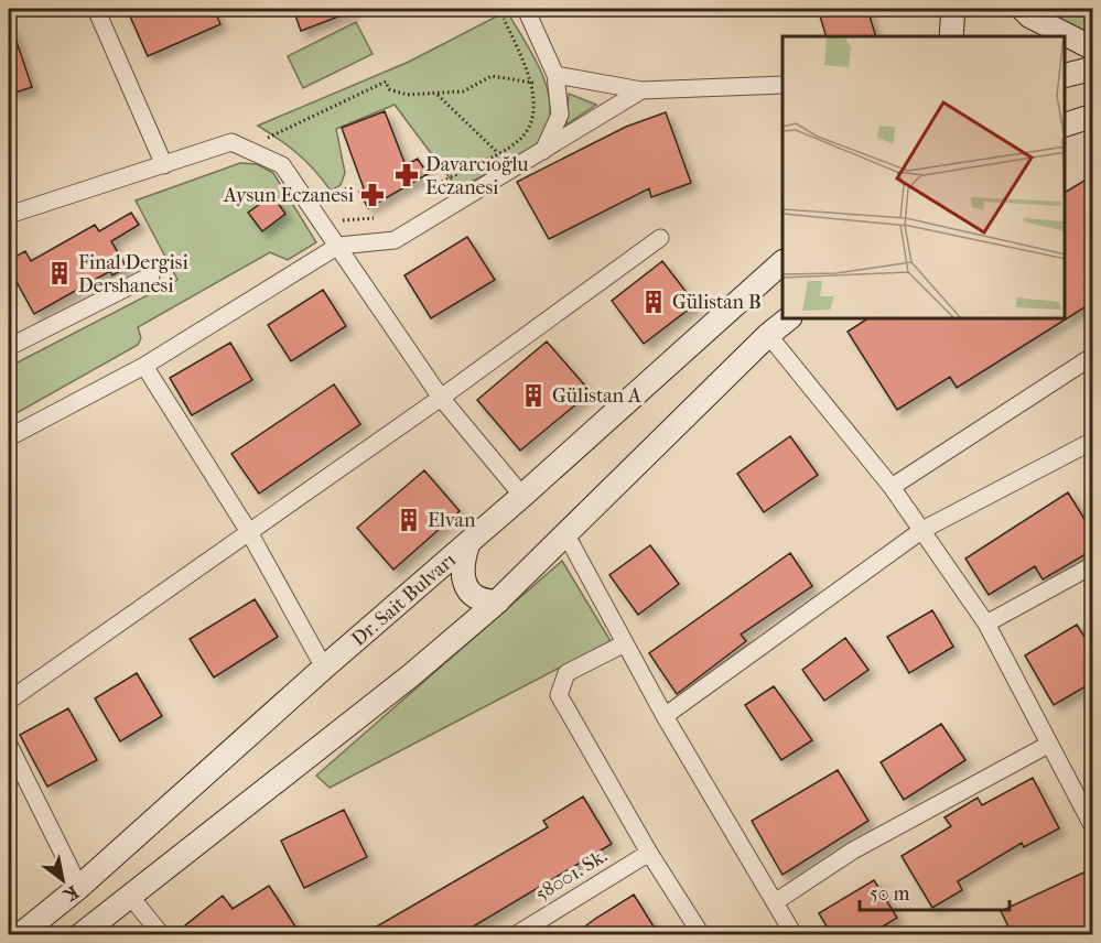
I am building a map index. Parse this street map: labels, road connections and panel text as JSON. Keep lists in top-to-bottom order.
{
  "streets": {
    "main road": ["Dr. Sait Bulvarı"],
    "street": ["58001. Sk."]
  },
  "places": {
    "pharmacy": ["Davarcıoğlu Eczanesi", "Aysun Eczanesi"],
    "building": [
      "Final Dergisi Dershanesi",
      "Gülistan B",
      "Gülistan A",
      "Elvan"
    ]
  },
  "scale_bar": "50 m",
  "north": "bottom right"
}
